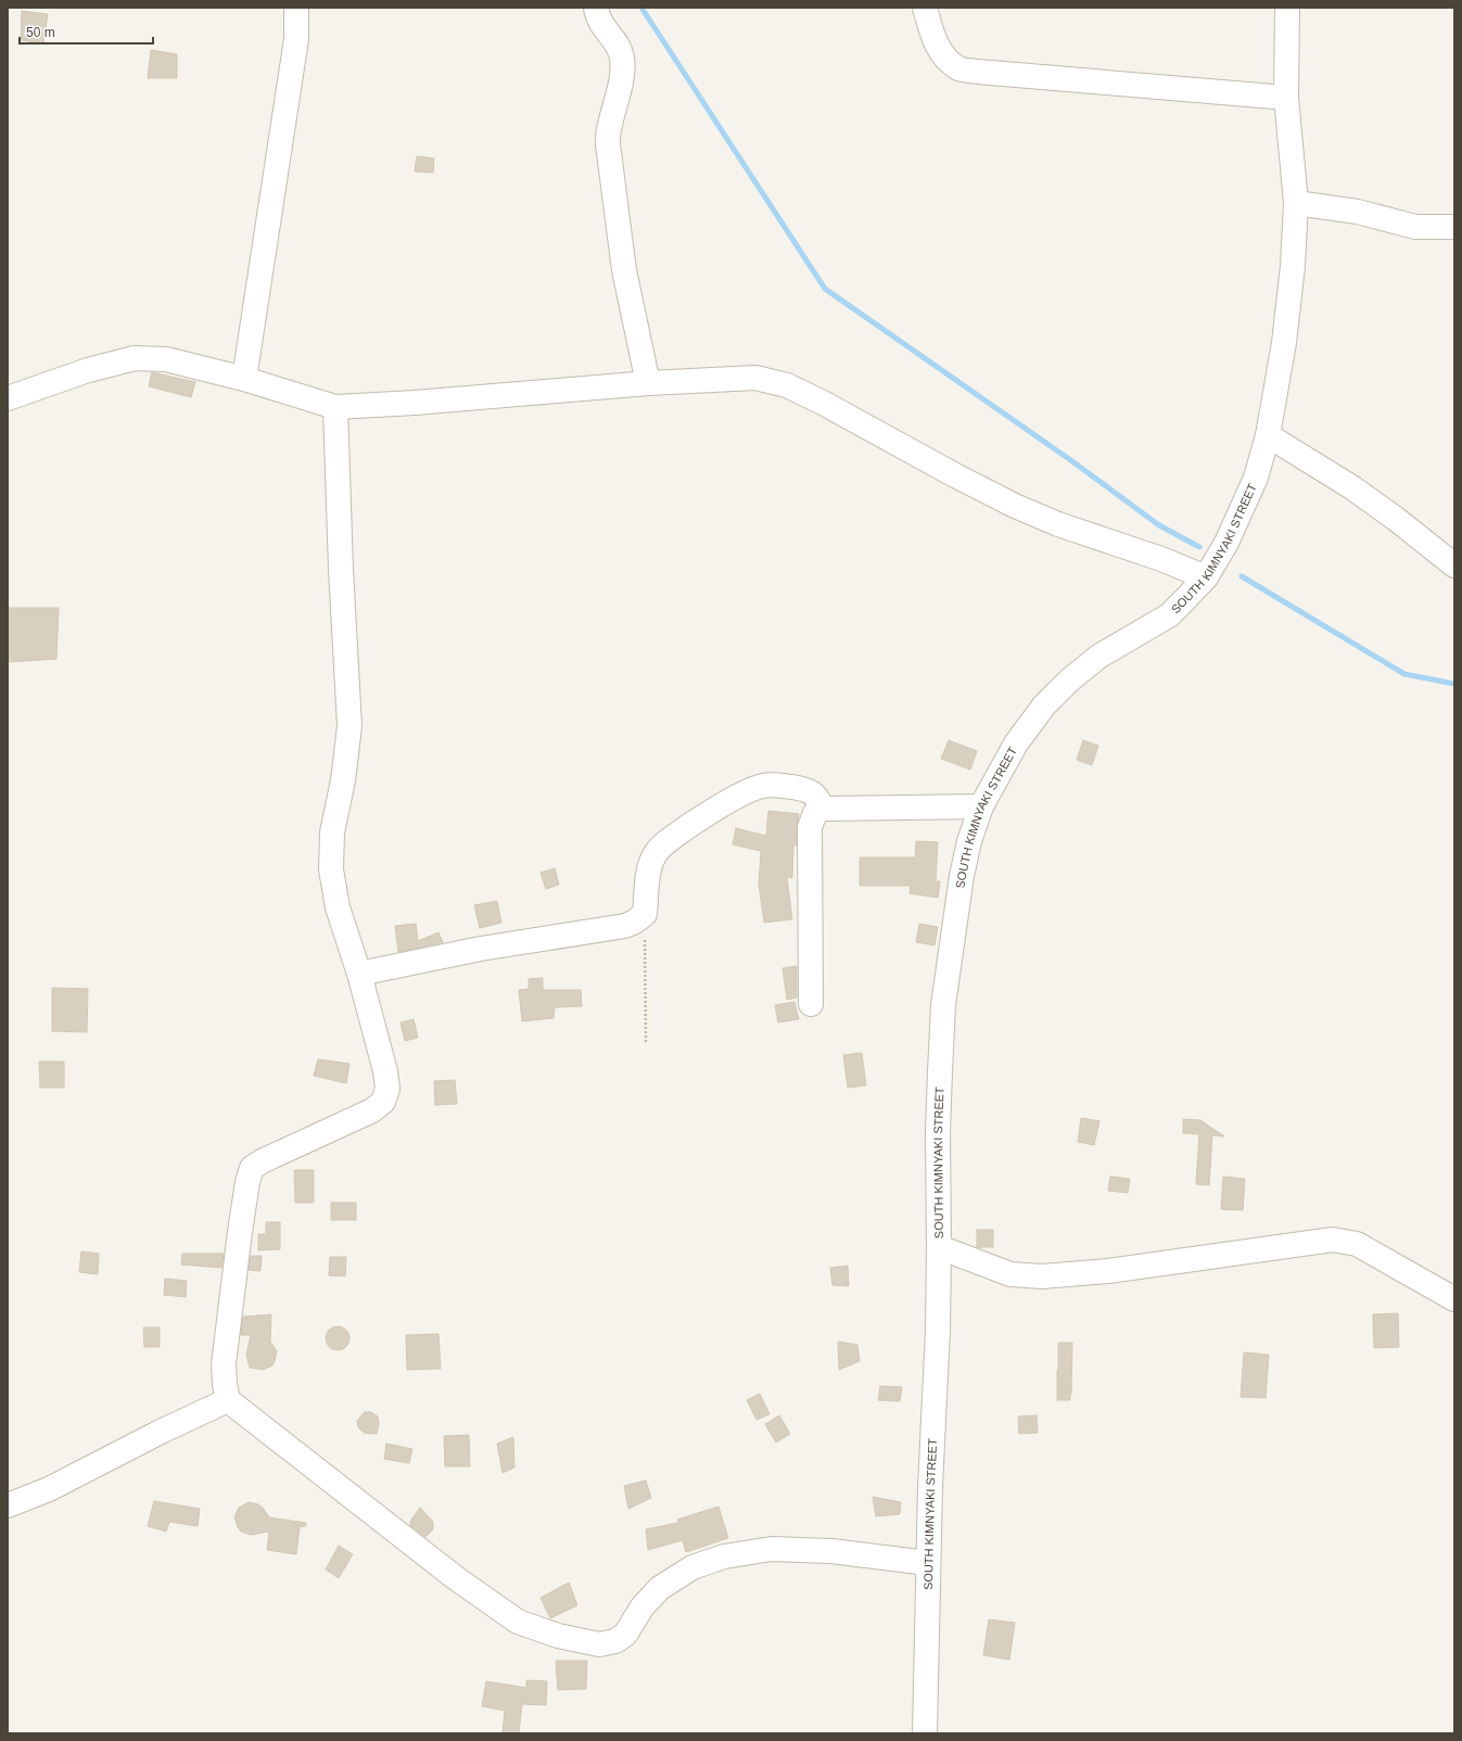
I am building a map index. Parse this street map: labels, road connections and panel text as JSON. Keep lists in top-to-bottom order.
{
  "streets": {
    "street": ["SOUTH KIMNYAKI STREET"]
  },
  "scale_bar": "50 m"
}
